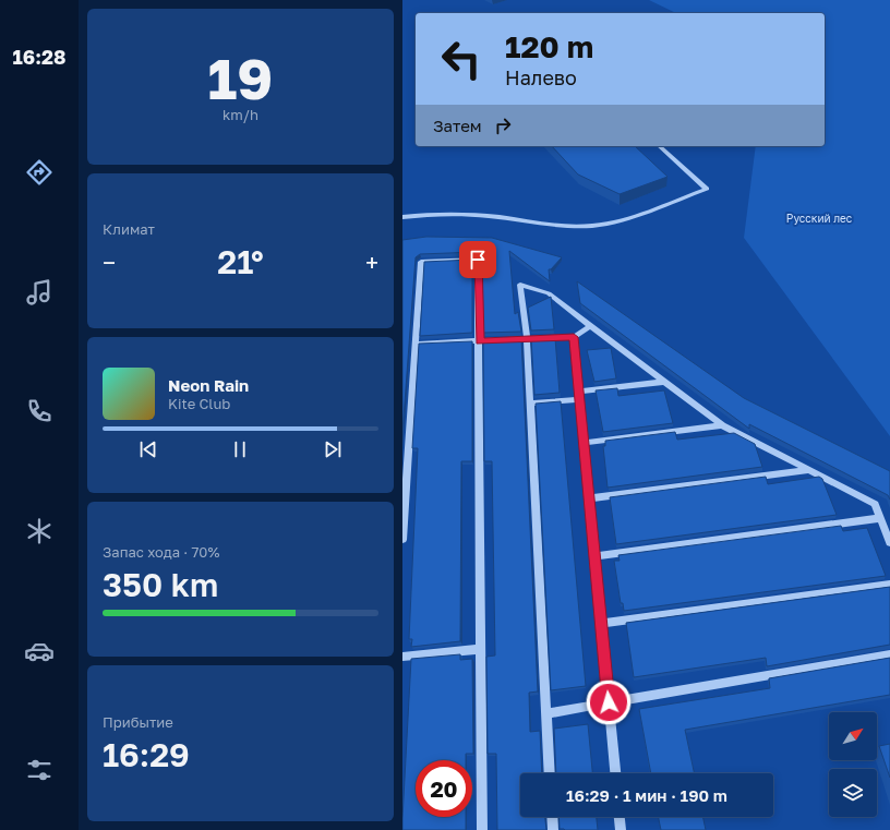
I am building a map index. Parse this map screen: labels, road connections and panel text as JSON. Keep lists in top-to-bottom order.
{
  "parks": ["Русский лес"],
  "north": "top right",
  "page": {
    "tabs": "16:28",
    "tile": [
      ["19", "km/h"],
      "Климат",
      ["Запас хода · 70%", "350 km"],
      ["Прибытие", "16:29"]
    ],
    "turn": ["120 m", "Налево"],
    "then": "Затем",
    "heat": ["−", "21°", "+"],
    "song": ["Neon Rain", "Kite Club"],
    "limit": "20",
    "trip": "16:29 · 1 мин · 190 m"
  }
}
